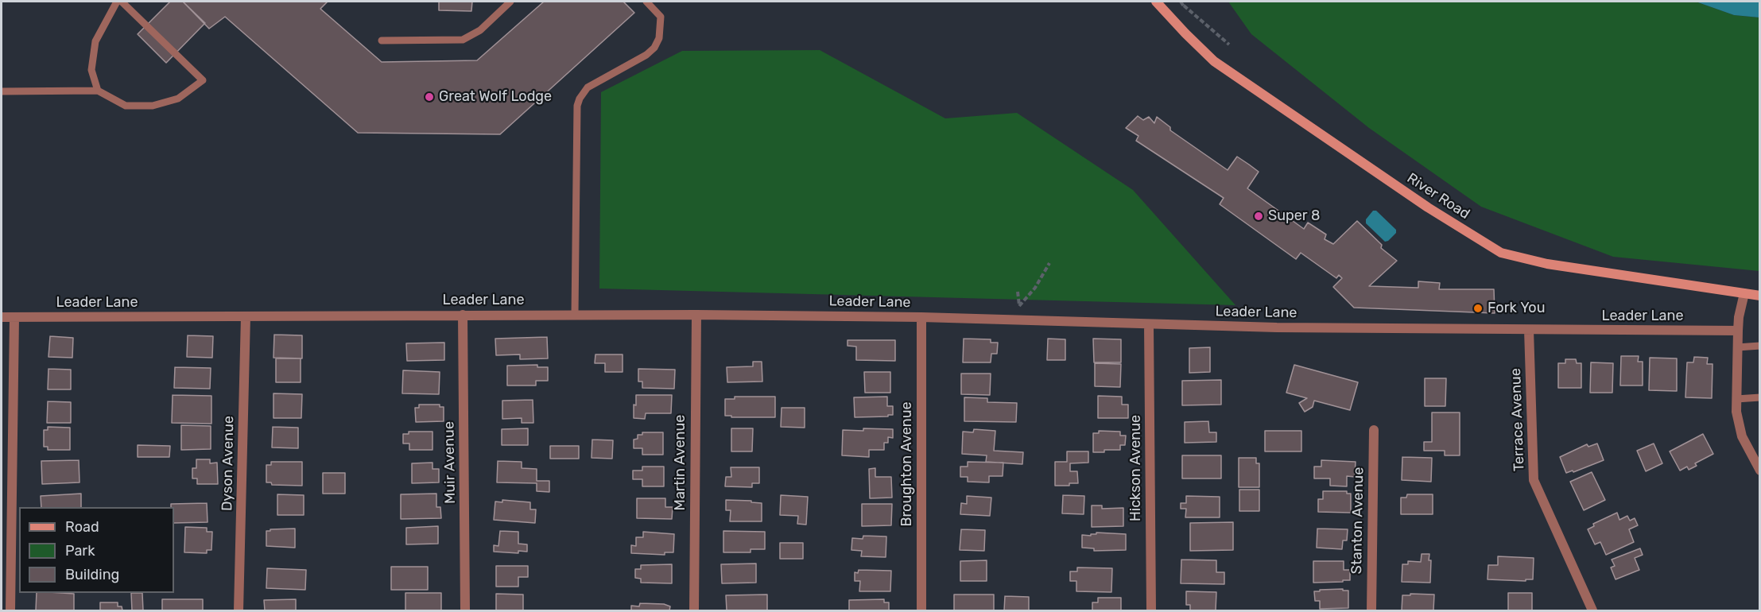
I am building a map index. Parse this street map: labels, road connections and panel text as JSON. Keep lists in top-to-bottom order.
{
  "streets": {
    "main road": ["River Road"],
    "street": [
      "Leader Lane",
      "Terrace Avenue",
      "Muir Avenue",
      "Martin Avenue",
      "Dyson Avenue",
      "Broughton Avenue",
      "Hickson Avenue",
      "Stanton Avenue"
    ]
  },
  "crossings": [
    ["Leader Lane", "Terrace Avenue"],
    ["Leader Lane", "Muir Avenue"],
    ["Leader Lane", "Martin Avenue"],
    ["Leader Lane", "Dyson Avenue"],
    ["Leader Lane", "Broughton Avenue"],
    ["Leader Lane", "Hickson Avenue"]
  ],
  "places": ["Great Wolf Lodge", "Super 8", "Fork You"],
  "legend": ["Road", "Park", "Building"]
}
